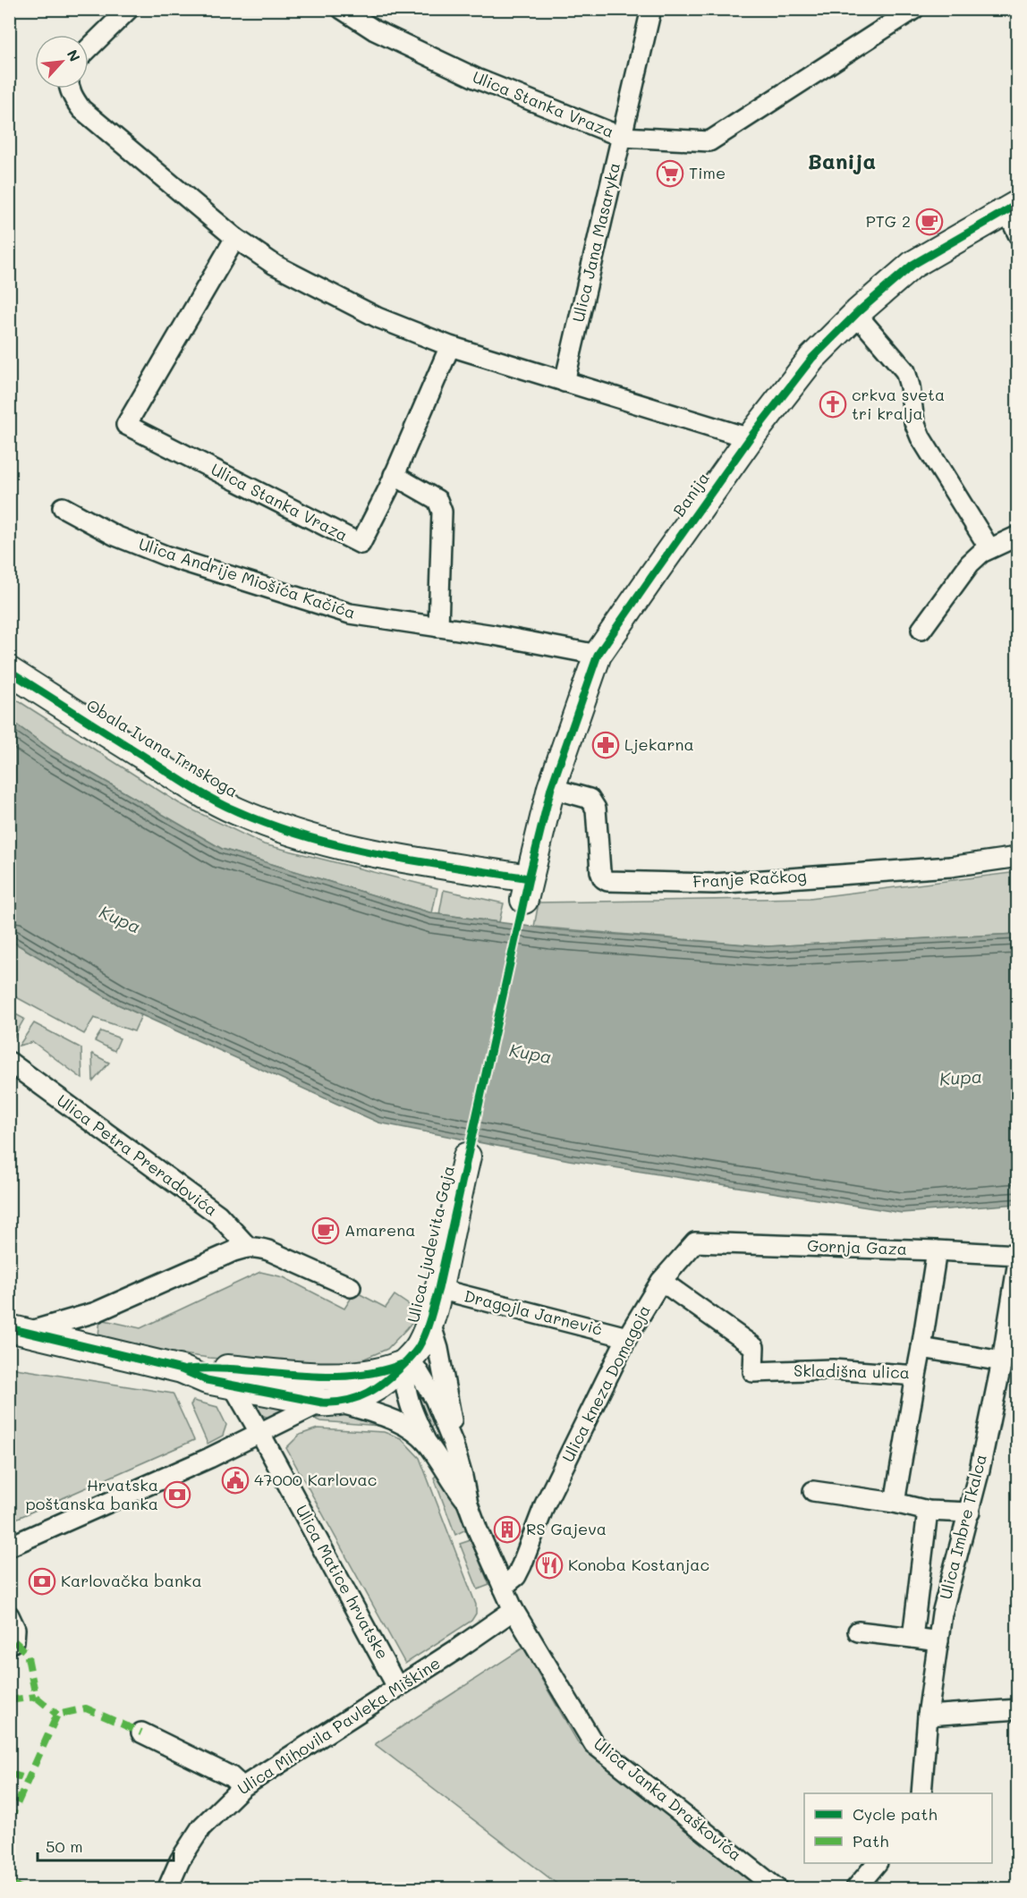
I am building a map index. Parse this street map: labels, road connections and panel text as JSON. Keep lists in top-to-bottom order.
{
  "streets": {
    "main road": ["Banija", "Obala Ivana Trnskoga", "Ulica Ljudevita Gaja"],
    "street": [
      "Ulica Stanka Vraza",
      "Ulica Jana Masaryka",
      "Ulica Andrije Miošića Kačića",
      "Franje Račkog",
      "Ulica Petra Preradovića",
      "Gornja Gaza",
      "Dragojla Jarnević",
      "Skladišna ulica",
      "Ulica kneza Domagoja",
      "Ulica Imbre Tkalca",
      "Ulica Matice hrvatske",
      "Ulica Mihovila Pavleka Miškine",
      "Ulica Janka Draškovića"
    ]
  },
  "crossings": [
    ["Ulica Stanka Vraza", "Ulica Jana Masaryka"],
    ["Banija", "Ulica Andrije Miošića Kačića"],
    ["Banija", "Obala Ivana Trnskoga"],
    ["Banija", "Franje Račkog"],
    ["Ulica Ljudevita Gaja", "Dragojla Jarnević"],
    ["Ulica Ljudevita Gaja", "Ulica kneza Domagoja"],
    ["Ulica Ljudevita Gaja", "Ulica Janka Draškovića"],
    ["Gornja Gaza", "Ulica kneza Domagoja"],
    ["Dragojla Jarnević", "Ulica kneza Domagoja"],
    ["Skladišna ulica", "Ulica kneza Domagoja"],
    ["Skladišna ulica", "Ulica Imbre Tkalca"],
    ["Ulica kneza Domagoja", "Ulica Janka Draškovića"],
    ["Ulica Matice hrvatske", "Ulica Mihovila Pavleka Miškine"],
    ["Ulica Mihovila Pavleka Miškine", "Ulica Janka Draškovića"]
  ],
  "districts": ["Banija"],
  "water": ["Kupa"],
  "places": {
    "supermarket": ["Time"],
    "cafe": ["PTG 2", "Amarena"],
    "church": ["crkva sveta tri kralja"],
    "pharmacy": ["Ljekarna"],
    "public building": ["47000 Karlovac"],
    "bank": ["Hrvatska poštanska banka", "Karlovačka banka"],
    "building": ["RS Gajeva"],
    "restaurant": ["Konoba Kostanjac"]
  },
  "legend": ["Cycle path", "Path"],
  "scale_bar": "50 m",
  "north": "top right"
}
